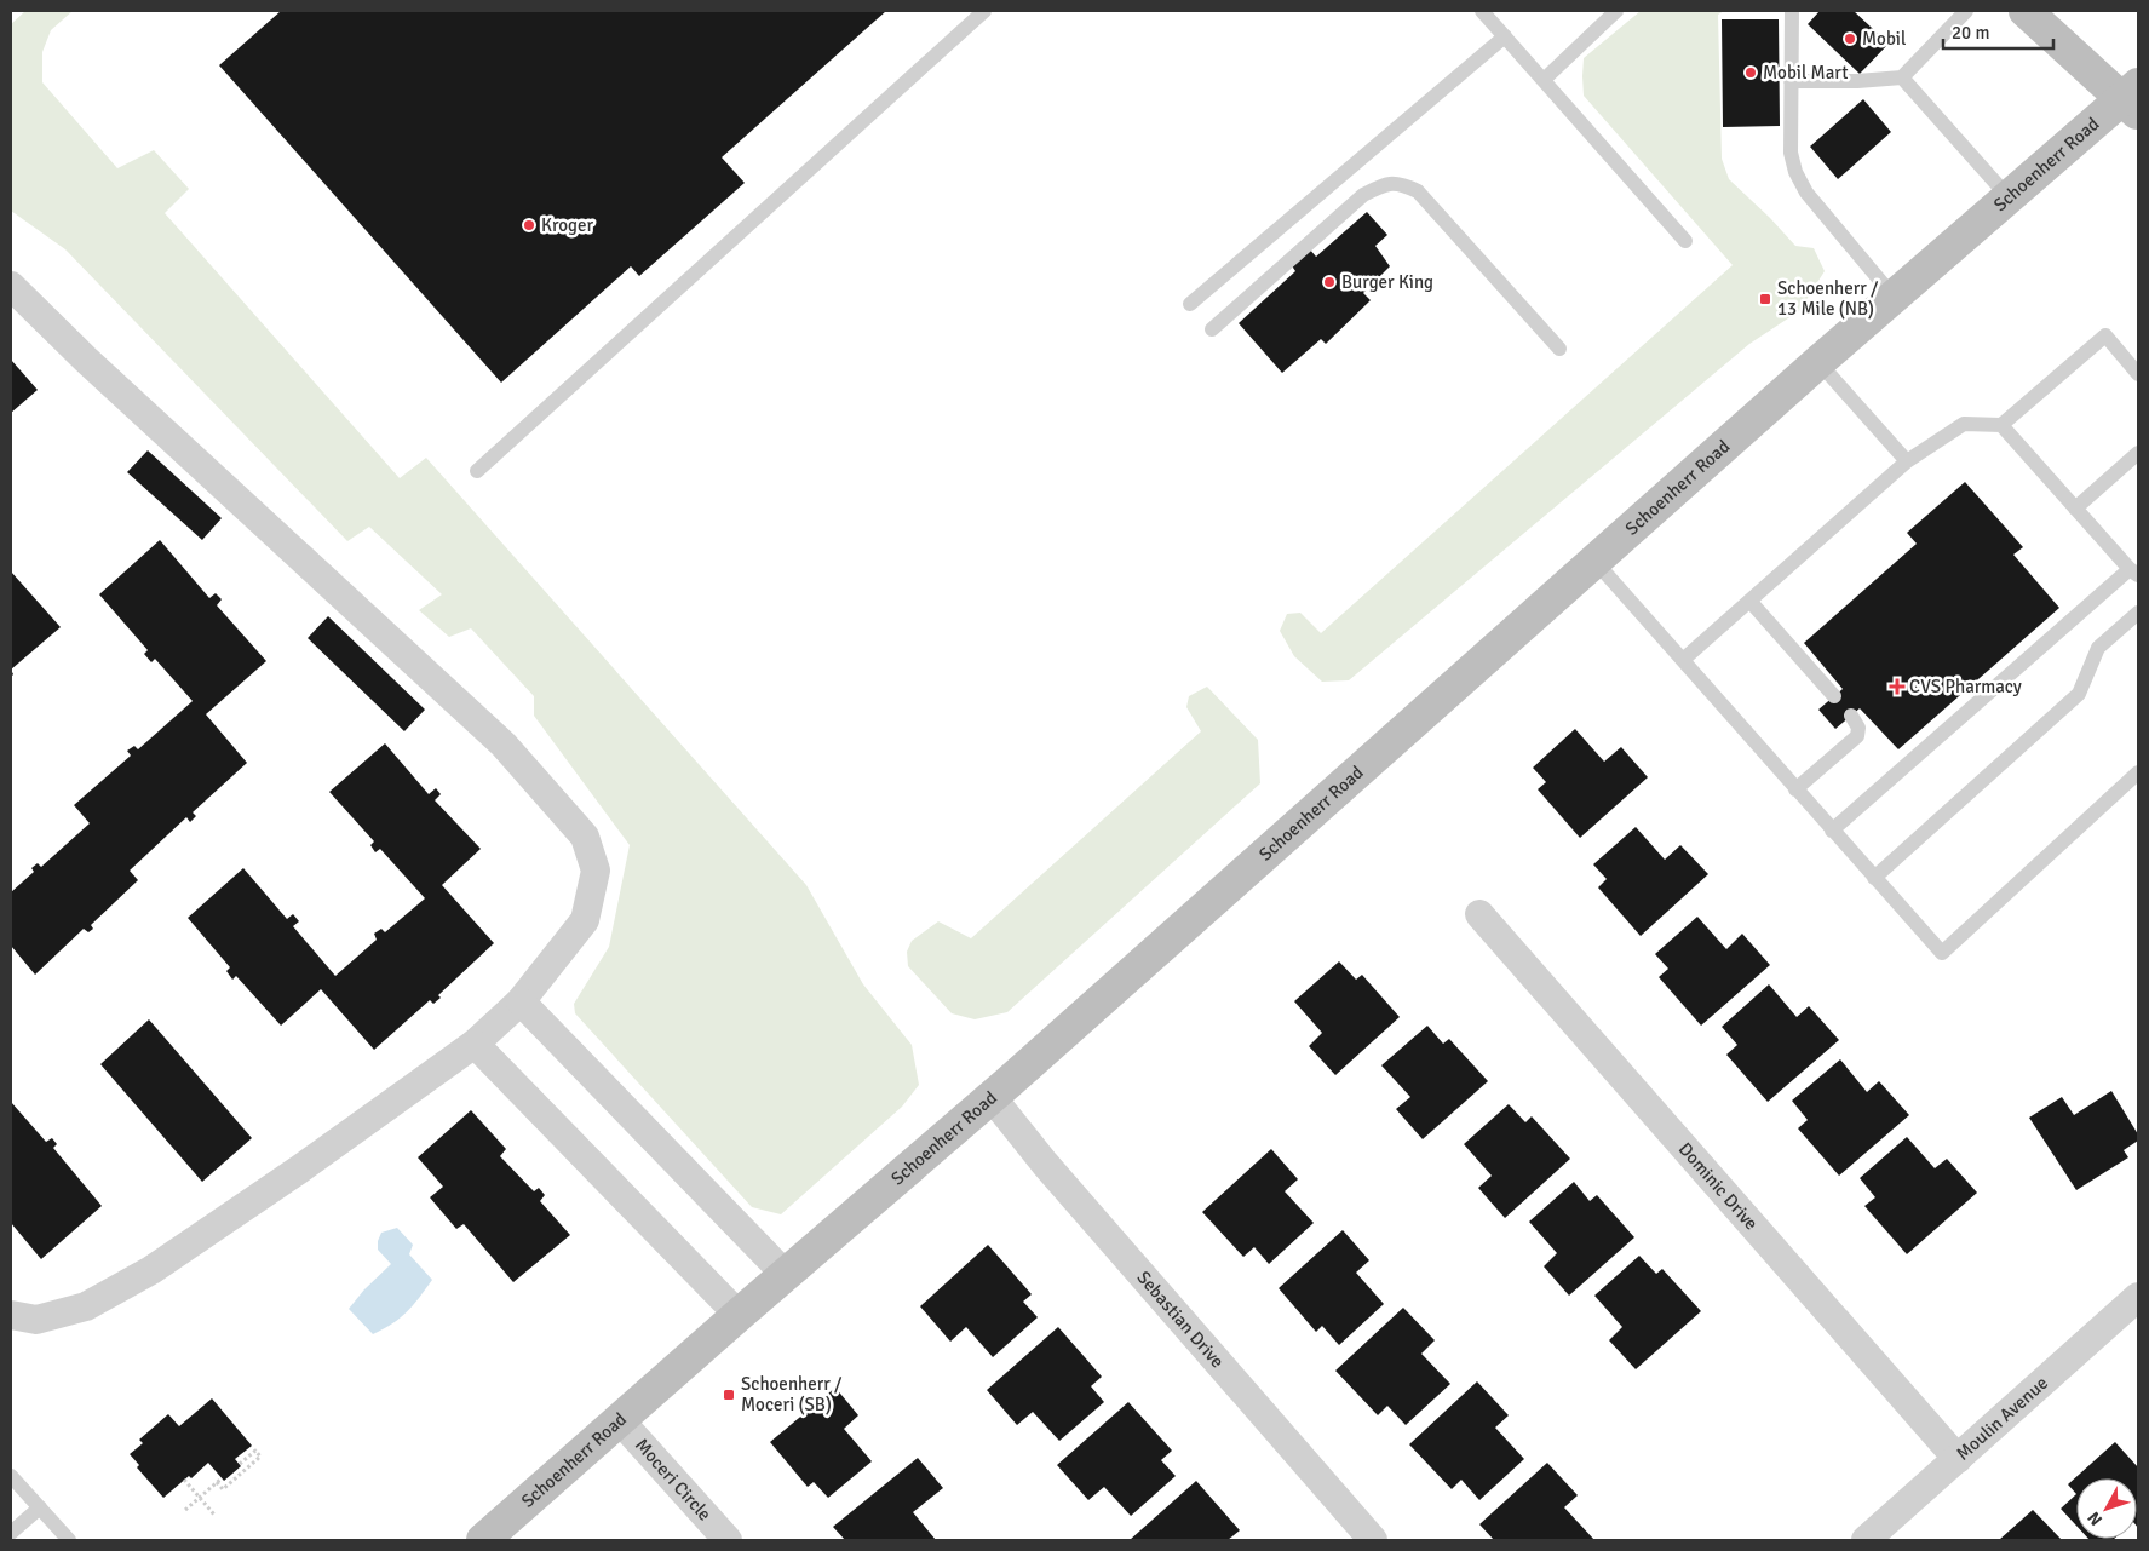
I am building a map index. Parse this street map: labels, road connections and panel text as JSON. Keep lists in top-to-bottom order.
{
  "streets": {
    "main road": ["Schoenherr Road"],
    "street": [
      "Dominic Drive",
      "Sebastian Drive",
      "Moulin Avenue",
      "Moceri Circle"
    ]
  },
  "crossings": [
    ["Schoenherr Road", "Sebastian Drive"],
    ["Schoenherr Road", "Moceri Circle"],
    ["Dominic Drive", "Moulin Avenue"]
  ],
  "places": {
    "other": [
      "Mobil",
      "Mobil Mart",
      "Kroger",
      "Burger King"
    ],
    "transit": ["Schoenherr / 13 Mile (NB)", "Schoenherr / Moceri (SB)"],
    "health": ["CVS Pharmacy"]
  },
  "scale_bar": "20 m",
  "north": "bottom left"
}
